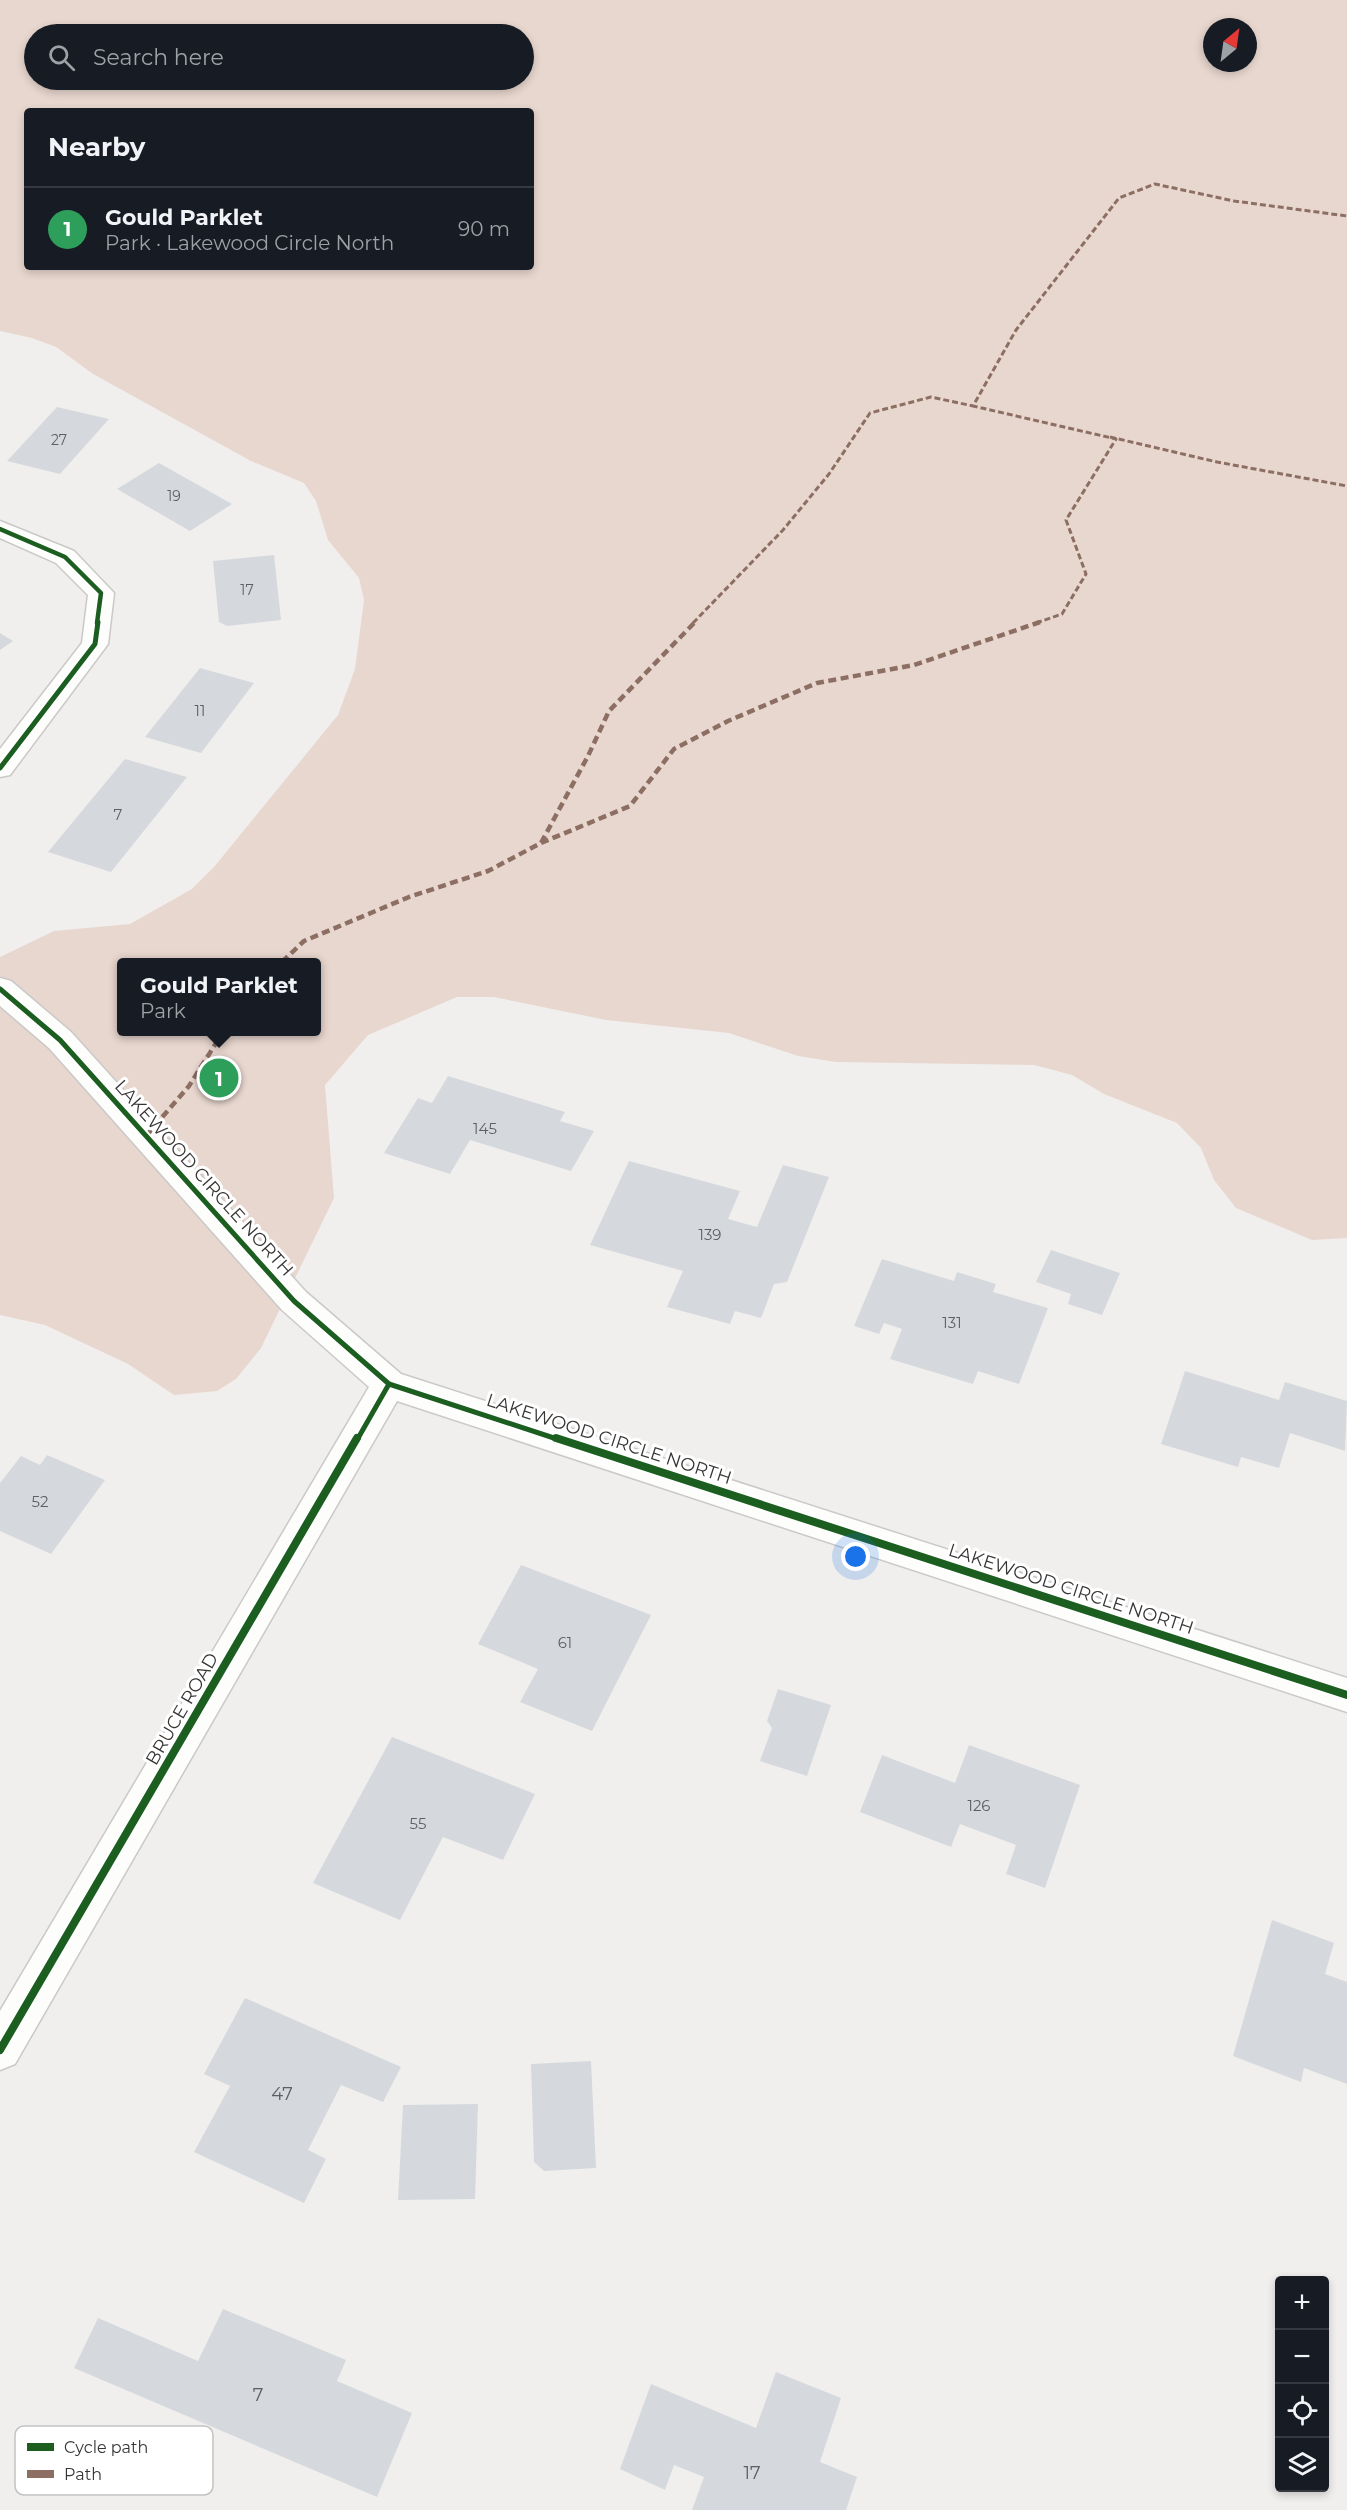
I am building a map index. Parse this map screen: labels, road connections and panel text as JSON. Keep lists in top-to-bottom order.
{
  "streets": {
    "street": ["LAKEWOOD CIRCLE NORTH", "BRUCE ROAD"]
  },
  "crossings": [
    ["LAKEWOOD CIRCLE NORTH", "BRUCE ROAD"]
  ],
  "house_numbers": [
    "27",
    "19",
    "17",
    "11",
    "7",
    "145",
    "139",
    "131",
    "52",
    "61",
    "126",
    "55",
    "47",
    "7",
    "17"
  ],
  "legend": ["Cycle path", "Path"],
  "north": "top right",
  "page": {
    "search": "Search here",
    "heading": "Nearby",
    "list": [
      {
        "mark": "1",
        "name": "Gould Parklet",
        "note": "Park · Lakewood Circle North",
        "value": "90 m"
      }
    ],
    "popup": ["Gould Parklet", "Park"],
    "pins": "1",
    "map_buttons": ["+", "−"]
  }
}
